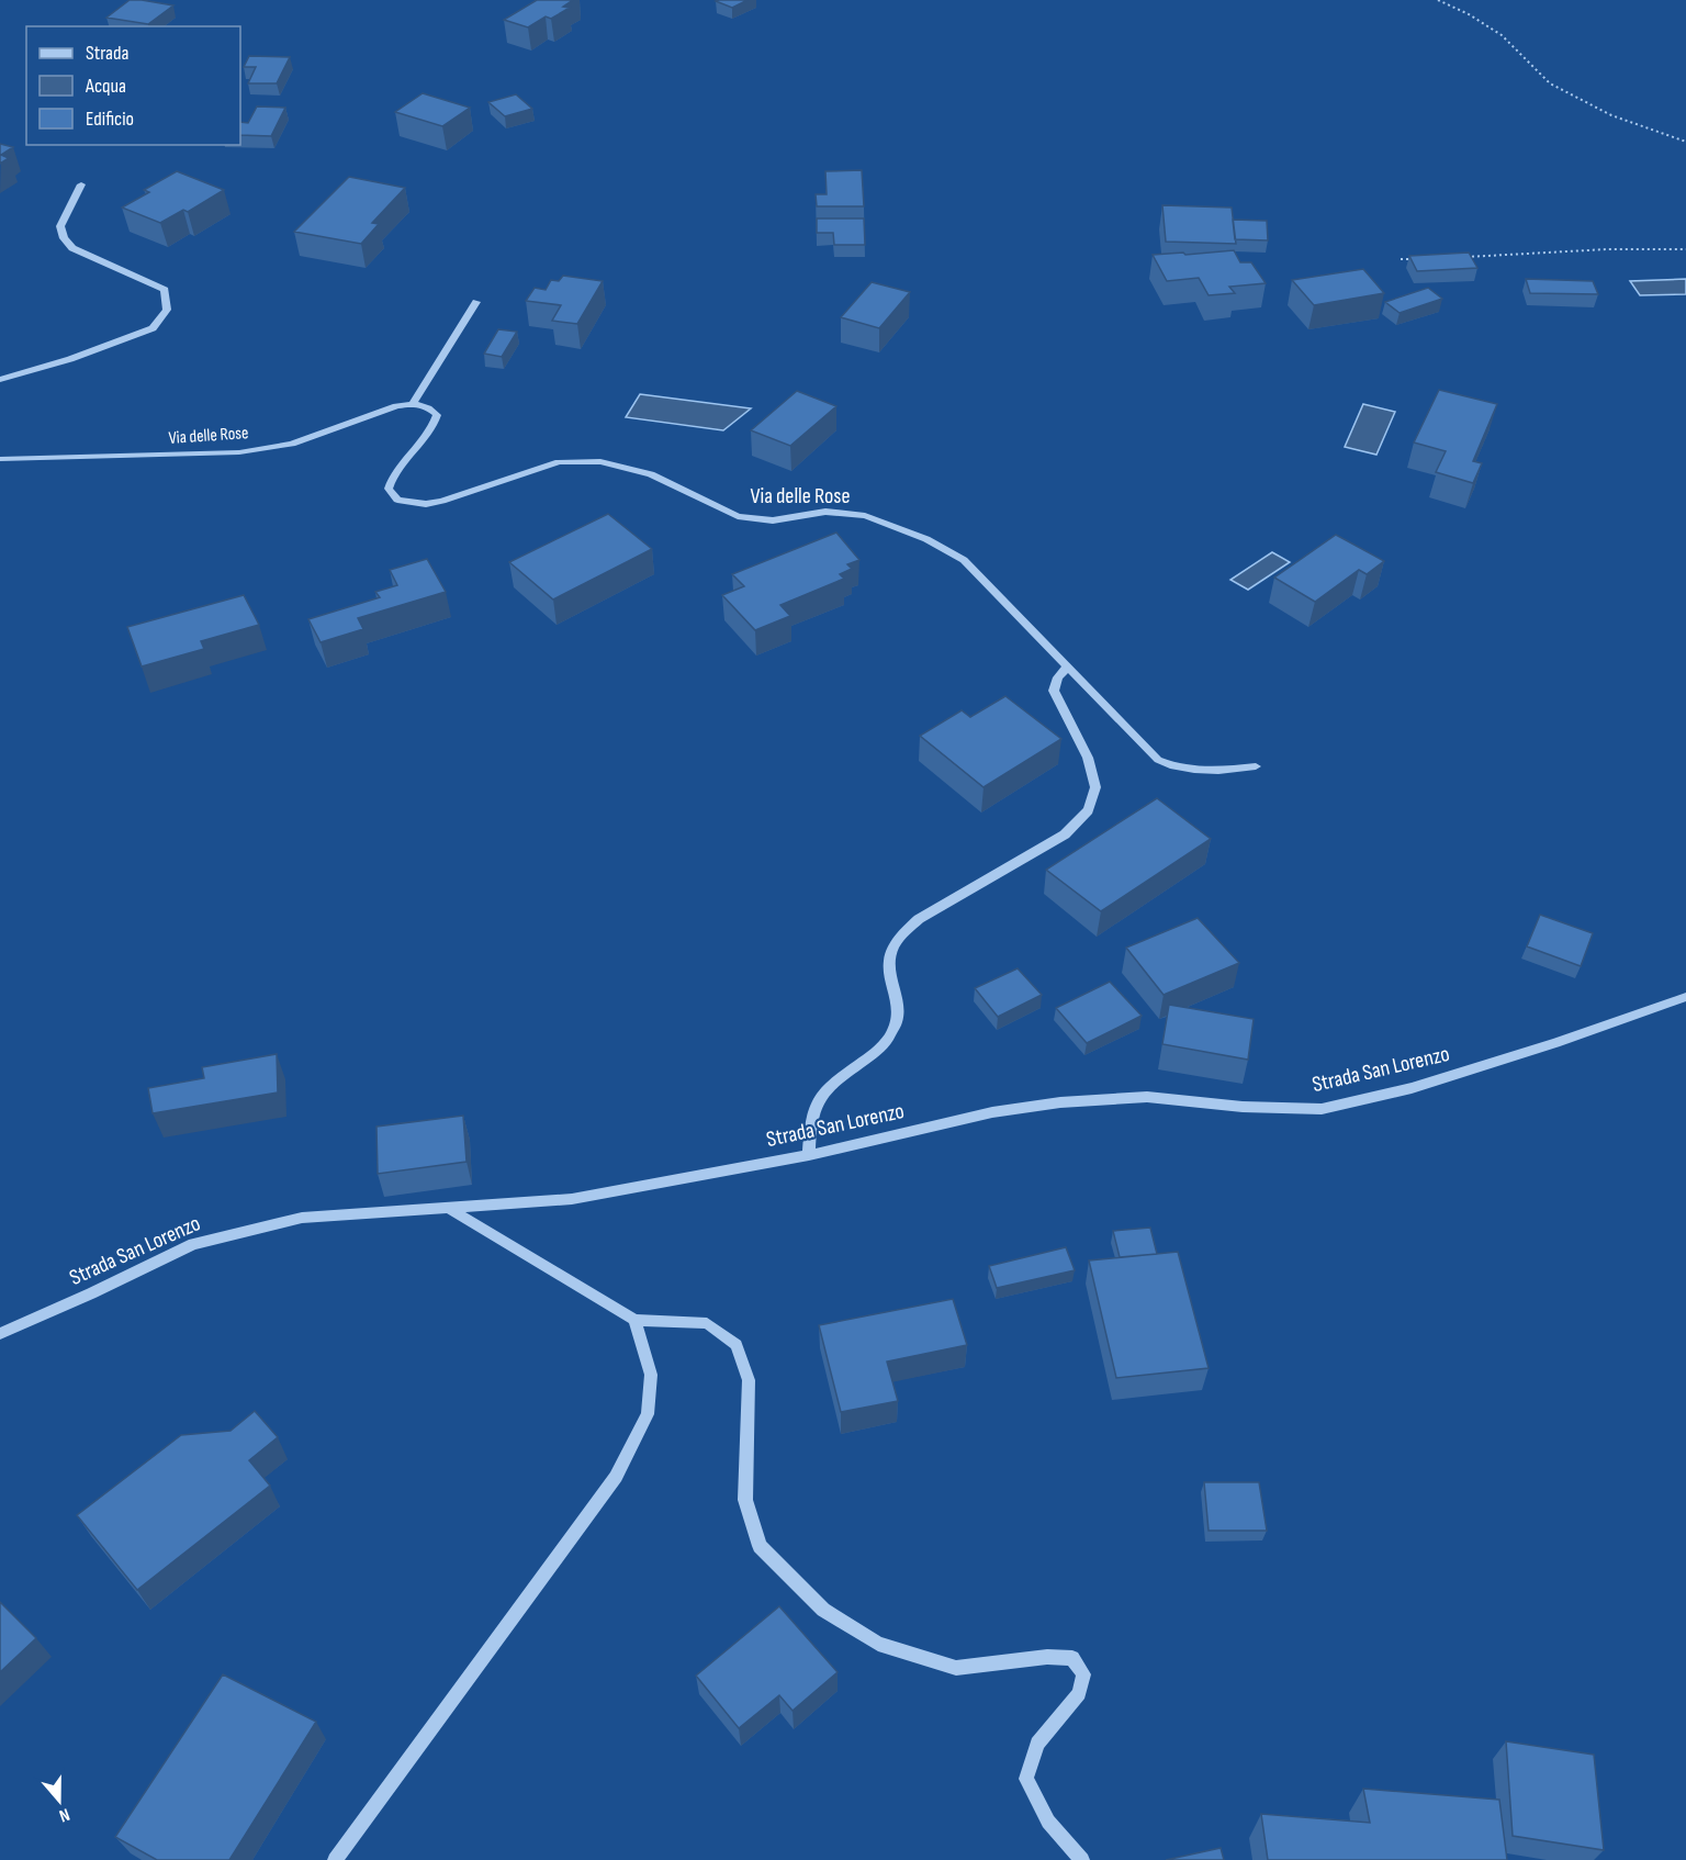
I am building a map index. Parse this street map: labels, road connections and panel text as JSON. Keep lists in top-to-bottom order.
{
  "streets": {
    "street": ["Via delle Rose", "Strada San Lorenzo"]
  },
  "legend": ["Strada", "Acqua", "Edificio"],
  "north": "bottom"
}
